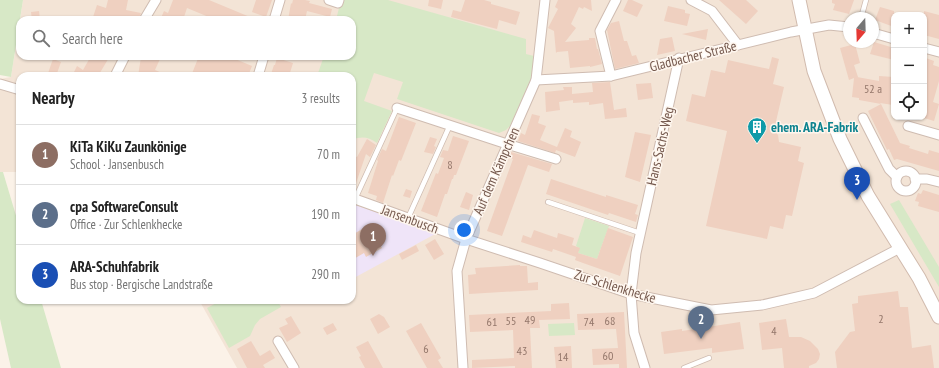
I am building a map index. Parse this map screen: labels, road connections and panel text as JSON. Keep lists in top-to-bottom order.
{
  "streets": {
    "street": [
      "Gladbacher Straße",
      "Hans-Sachs-Weg",
      "Auf dem Kämpchen",
      "Jansenbusch",
      "Zur Schlenkhecke"
    ]
  },
  "crossings": [
    ["Gladbacher Straße", "Hans-Sachs-Weg"],
    ["Gladbacher Straße", "Auf dem Kämpchen"],
    ["Hans-Sachs-Weg", "Zur Schlenkhecke"],
    ["Auf dem Kämpchen", "Jansenbusch"],
    ["Auf dem Kämpchen", "Zur Schlenkhecke"],
    ["Jansenbusch", "Zur Schlenkhecke"]
  ],
  "places": {
    "building": ["ehem. ARA-Fabrik"]
  },
  "house_numbers": [
    "52 a",
    "8",
    "2",
    "49",
    "55",
    "68",
    "61",
    "74",
    "4",
    "6",
    "43",
    "60",
    "14"
  ],
  "north": "bottom",
  "page": {
    "map_buttons": ["+", "−"],
    "search": "Search here",
    "heading": ["Nearby", "3 results"],
    "list": [
      {
        "mark": "1",
        "name": "KiTa KiKu Zaunkönige",
        "note": "School · Jansenbusch",
        "value": "70 m"
      },
      {
        "mark": "2",
        "name": "cpa SoftwareConsult",
        "note": "Office · Zur Schlenkhecke",
        "value": "190 m"
      },
      {
        "mark": "3",
        "name": "ARA-Schuhfabrik",
        "note": "Bus stop · Bergische Landstraße",
        "value": "290 m"
      }
    ],
    "pins": ["3", "1", "2"]
  }
}
